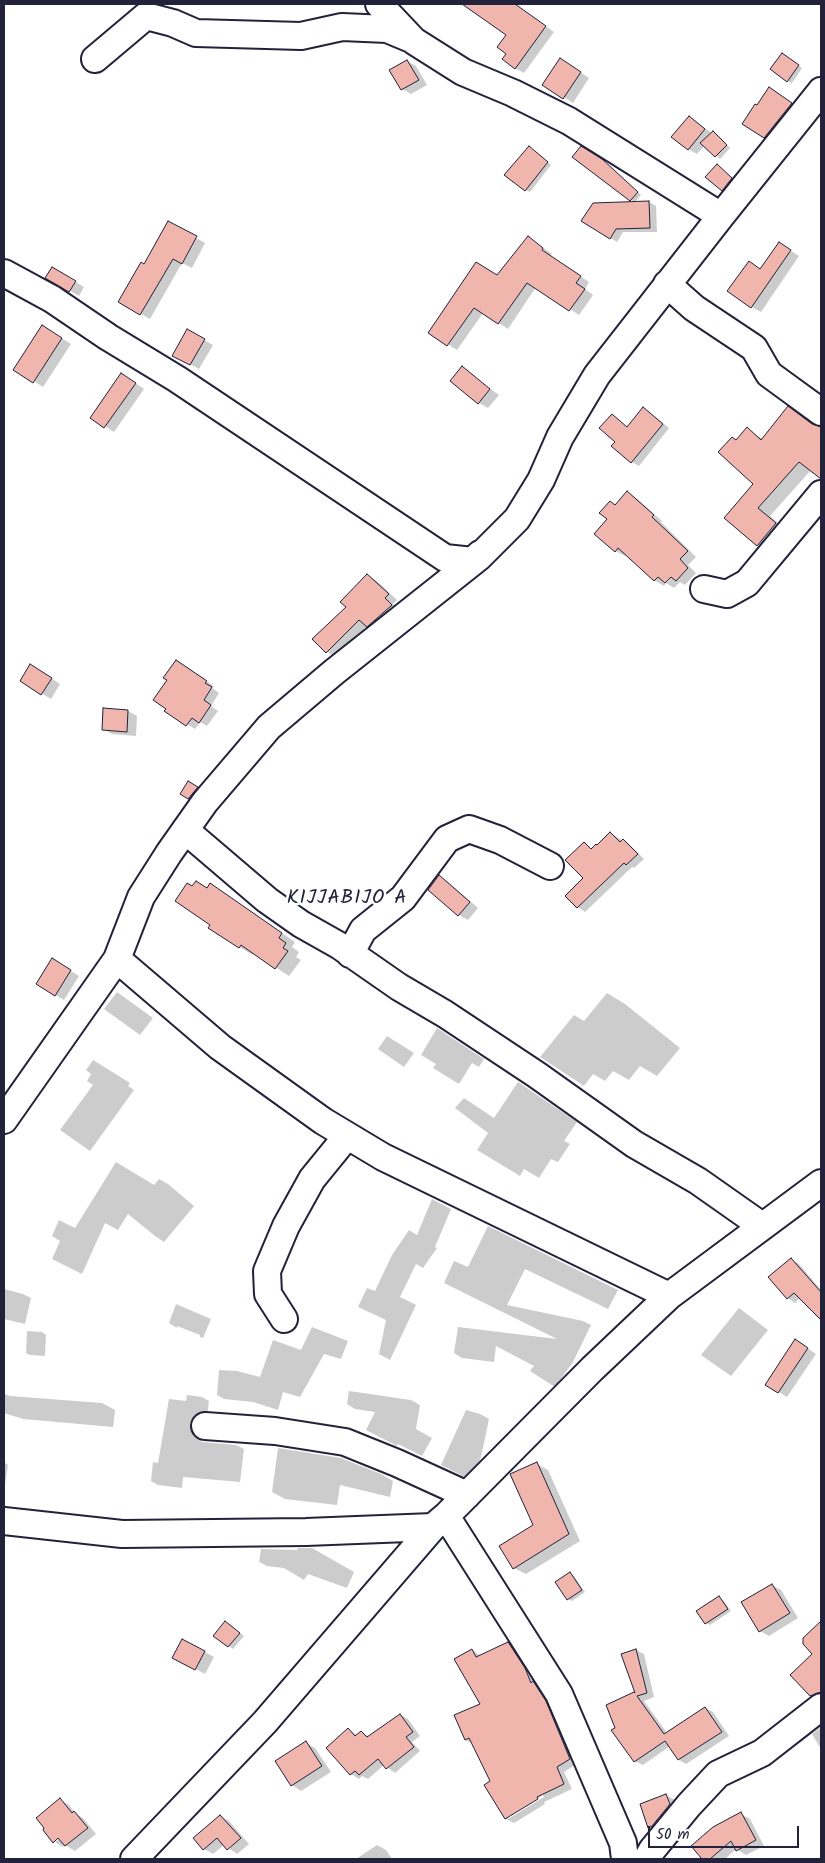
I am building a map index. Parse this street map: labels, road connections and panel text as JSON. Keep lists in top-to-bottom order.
{
  "districts": ["KIJJABIJO A"],
  "scale_bar": "50 m"
}
